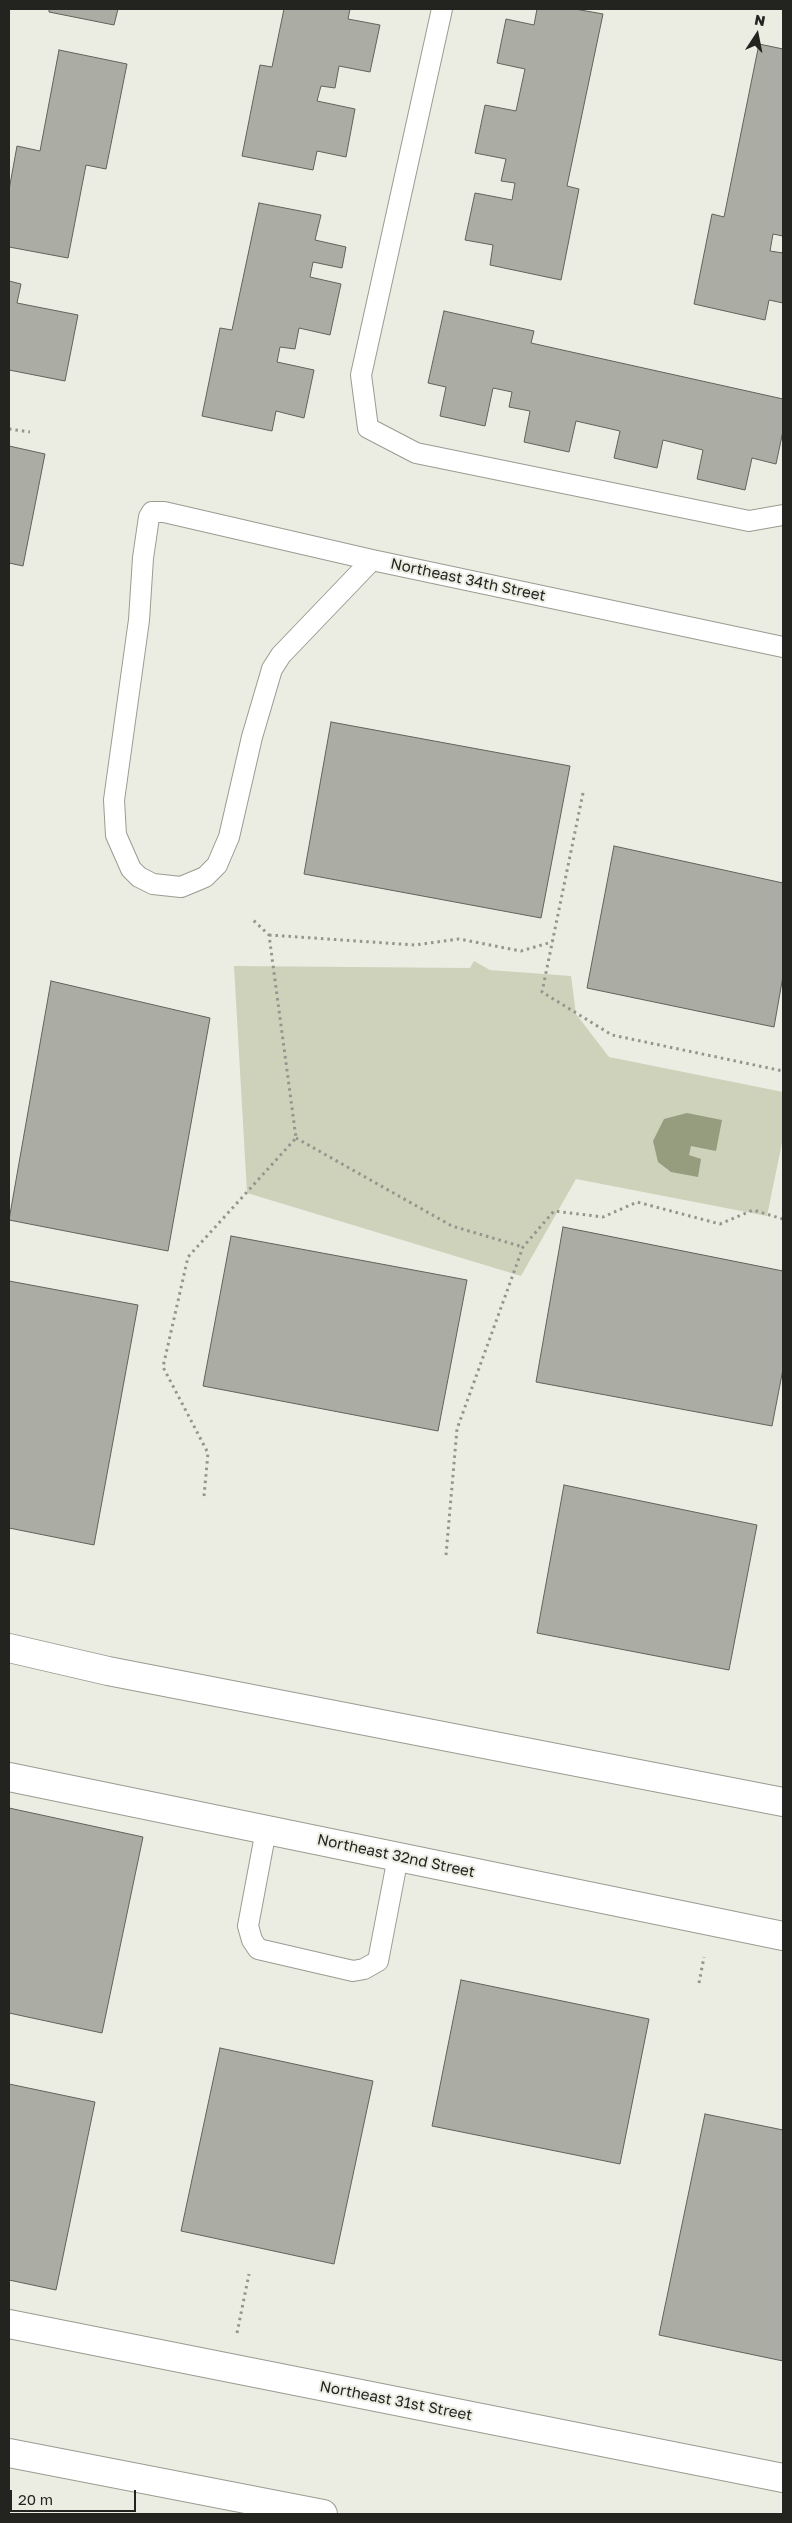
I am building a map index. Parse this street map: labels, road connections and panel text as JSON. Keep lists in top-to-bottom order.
{
  "streets": {
    "street": ["Northeast 32nd Street", "Northeast 31st Street"],
    "lane": ["Northeast 34th Street"]
  },
  "scale_bar": "20 m",
  "north": "top"
}
